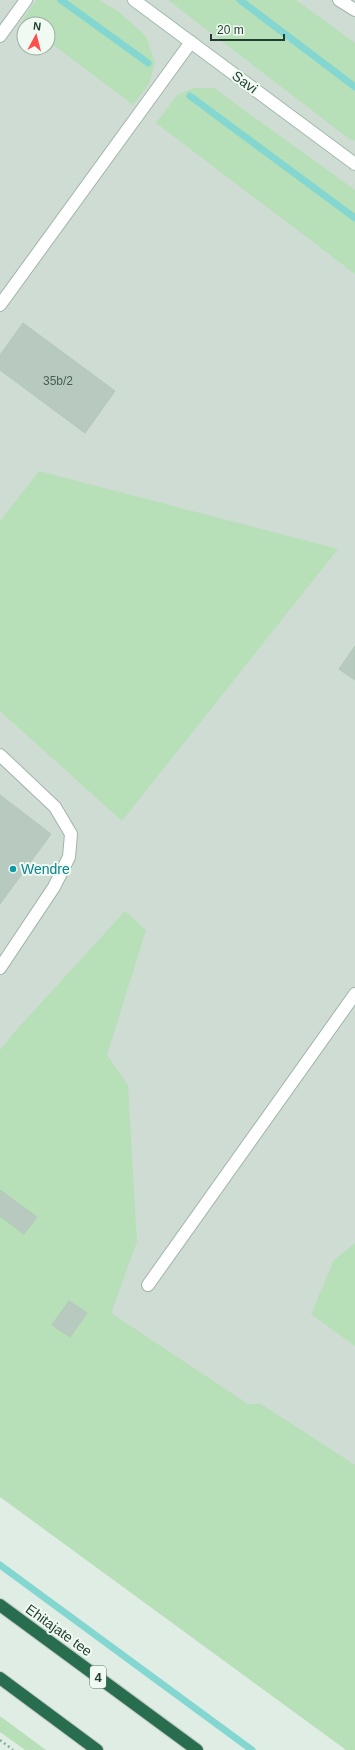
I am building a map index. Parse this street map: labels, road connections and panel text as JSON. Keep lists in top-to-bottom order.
{
  "streets": {
    "highway": ["Ehitajate tee", "4"],
    "street": ["Savi"]
  },
  "places": ["Wendre"],
  "house_numbers": ["35b/2"],
  "scale_bar": "20 m",
  "north": "top"
}
